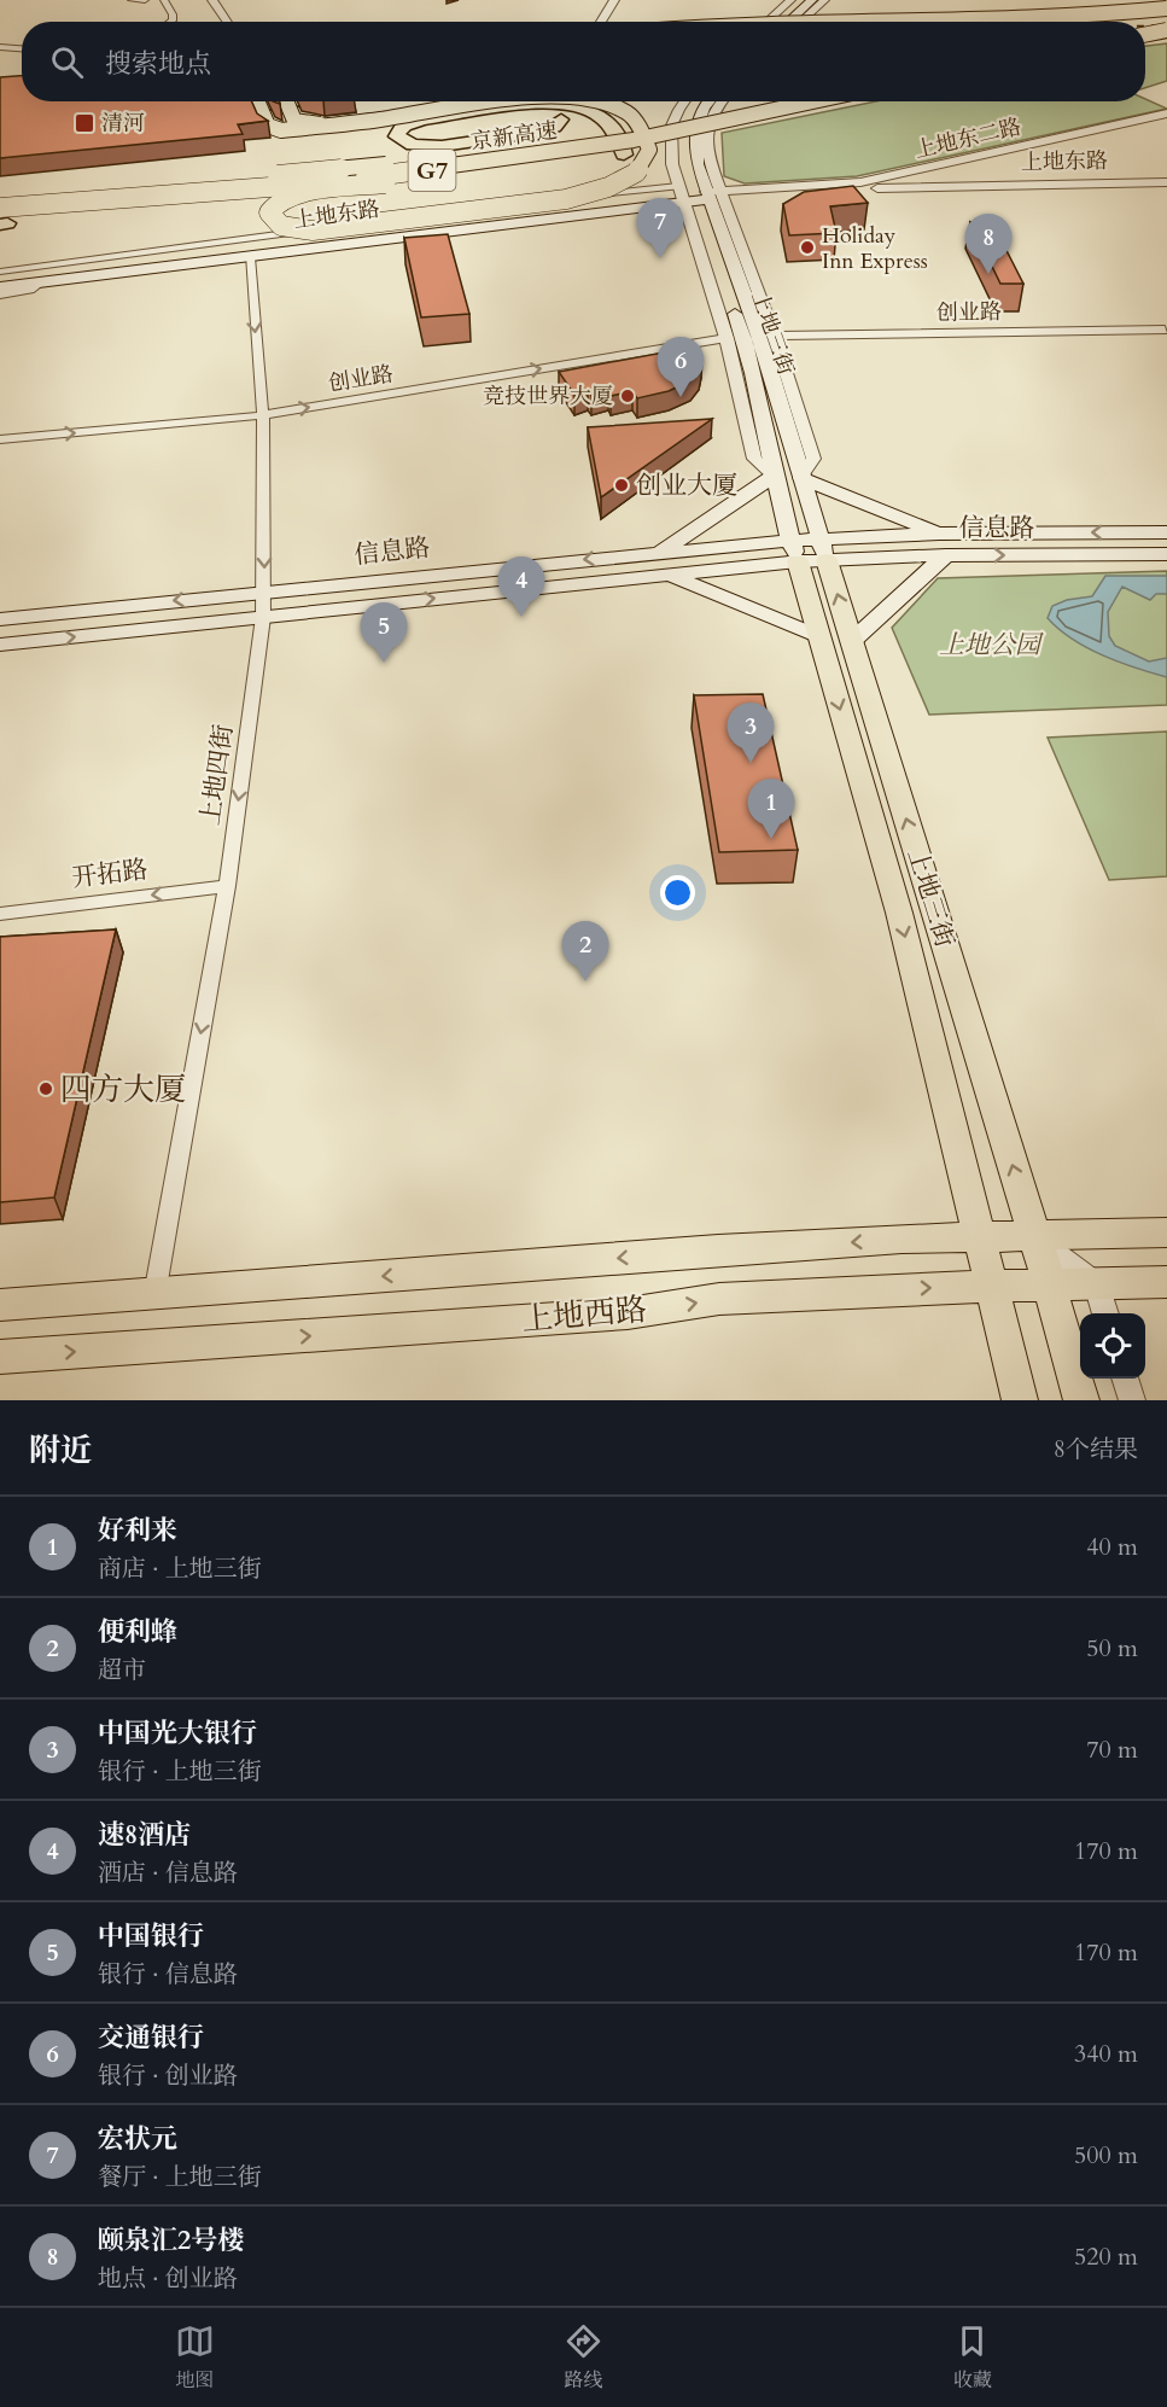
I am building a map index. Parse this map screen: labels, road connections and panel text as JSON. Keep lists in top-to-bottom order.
{
  "streets": {
    "highway": ["京新高速", "G7"],
    "main road": [
      "上地东路",
      "上地三街",
      "信息路",
      "上地西路"
    ],
    "street": [
      "上地东二路",
      "创业路",
      "上地四街",
      "开拓路"
    ]
  },
  "crossings": [
    ["上地东二路", "上地东路"],
    ["上地东路", "上地三街"],
    ["上地东路", "上地四街"],
    ["创业路", "上地三街"],
    ["创业路", "上地四街"],
    ["上地三街", "信息路"],
    ["上地三街", "上地西路"],
    ["信息路", "上地四街"],
    ["上地四街", "开拓路"],
    ["上地四街", "上地西路"]
  ],
  "one_way": ["创业路", "上地四街", "开拓路"],
  "parks": ["上地公园"],
  "places": {
    "transit": ["清河"],
    "other": [
      "Holiday Inn Express",
      "竞技世界大厦",
      "创业大厦",
      "四方大厦"
    ]
  },
  "page": {
    "search": "搜索地点",
    "pins": [
      "7",
      "8",
      "6",
      "4",
      "5",
      "3",
      "1",
      "2"
    ],
    "heading": ["附近", "8个结果"],
    "list": [
      {
        "mark": "1",
        "name": "好利来",
        "note": "商店 · 上地三街",
        "value": "40 m"
      },
      {
        "mark": "2",
        "name": "便利蜂",
        "note": "超市",
        "value": "50 m"
      },
      {
        "mark": "3",
        "name": "中国光大银行",
        "note": "银行 · 上地三街",
        "value": "70 m"
      },
      {
        "mark": "4",
        "name": "速8酒店",
        "note": "酒店 · 信息路",
        "value": "170 m"
      },
      {
        "mark": "5",
        "name": "中国银行",
        "note": "银行 · 信息路",
        "value": "170 m"
      },
      {
        "mark": "6",
        "name": "交通银行",
        "note": "银行 · 创业路",
        "value": "340 m"
      },
      {
        "mark": "7",
        "name": "宏状元",
        "note": "餐厅 · 上地三街",
        "value": "500 m"
      },
      {
        "mark": "8",
        "name": "颐泉汇2号楼",
        "note": "地点 · 创业路",
        "value": "520 m"
      }
    ],
    "nav": ["地图", "路线", "收藏"]
  }
}
